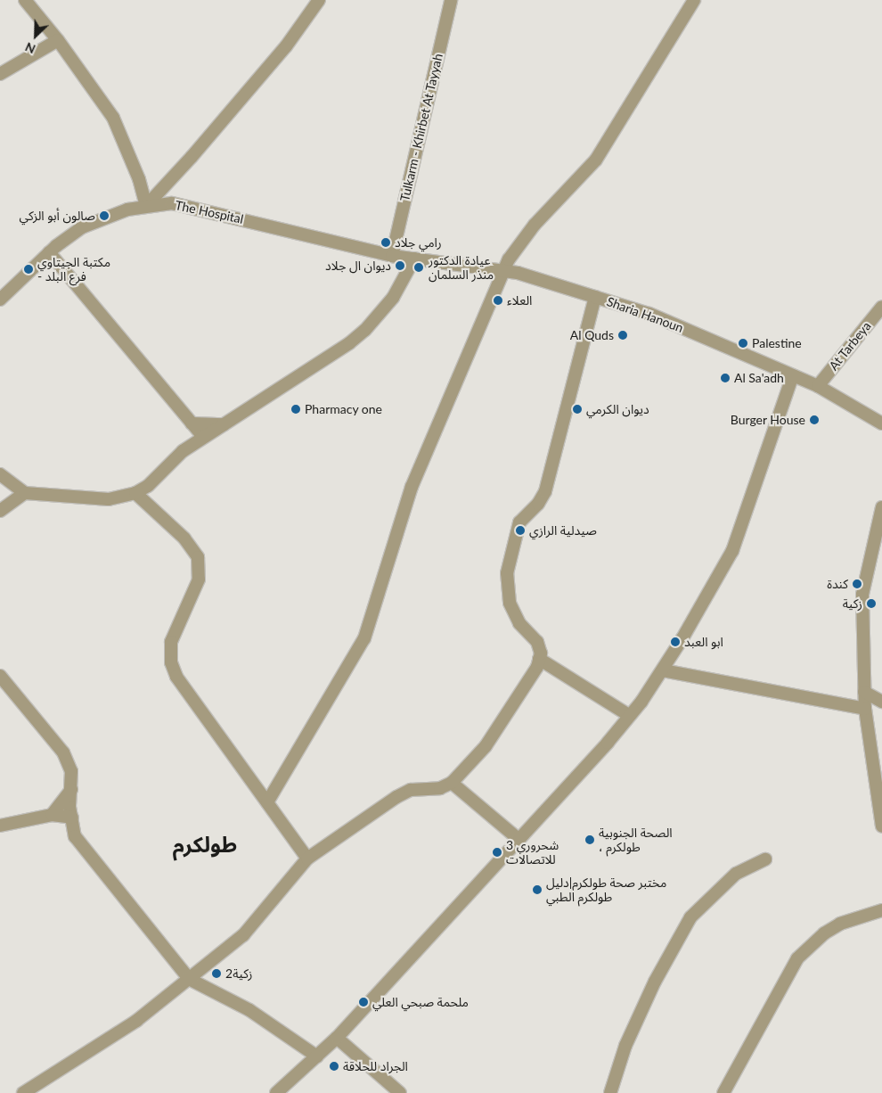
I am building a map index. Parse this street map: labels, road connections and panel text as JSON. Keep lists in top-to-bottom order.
{
  "streets": {
    "street": [
      "Tulkarm - Khirbet At Tayyah",
      "The Hospital",
      "Sharia Hanoun",
      "At Tarbeya"
    ]
  },
  "crossings": [
    ["Tulkarm - Khirbet At Tayyah", "The Hospital"],
    ["Tulkarm - Khirbet At Tayyah", "Sharia Hanoun"],
    ["The Hospital", "Sharia Hanoun"],
    ["Sharia Hanoun", "At Tarbeya"]
  ],
  "districts": ["طولكرم"],
  "places": [
    "صالون أبو الزكي",
    "رامي جلاد",
    "ديوان ال جلاد",
    "عيادة الدكتور منذر السلمان",
    "مكتبة الجيتاوي - فرع البلد",
    "العلاء",
    "Al Quds",
    "Palestine",
    "Al Sa'adh",
    "Pharmacy one",
    "ديوان الكرمي",
    "Burger House",
    "صيدلية الرازي",
    "كندة",
    "زكية",
    "ابو العبد",
    "الصحة الجنوبية ، طولكرم",
    "شحروري 3 للاتصالات",
    "مختبر صحة طولكرم|دليل طولكرم الطبي",
    "زكية2",
    "ملحمة صبحي العلي",
    "الجراد للحلاقة"
  ],
  "north": "bottom left"
}
